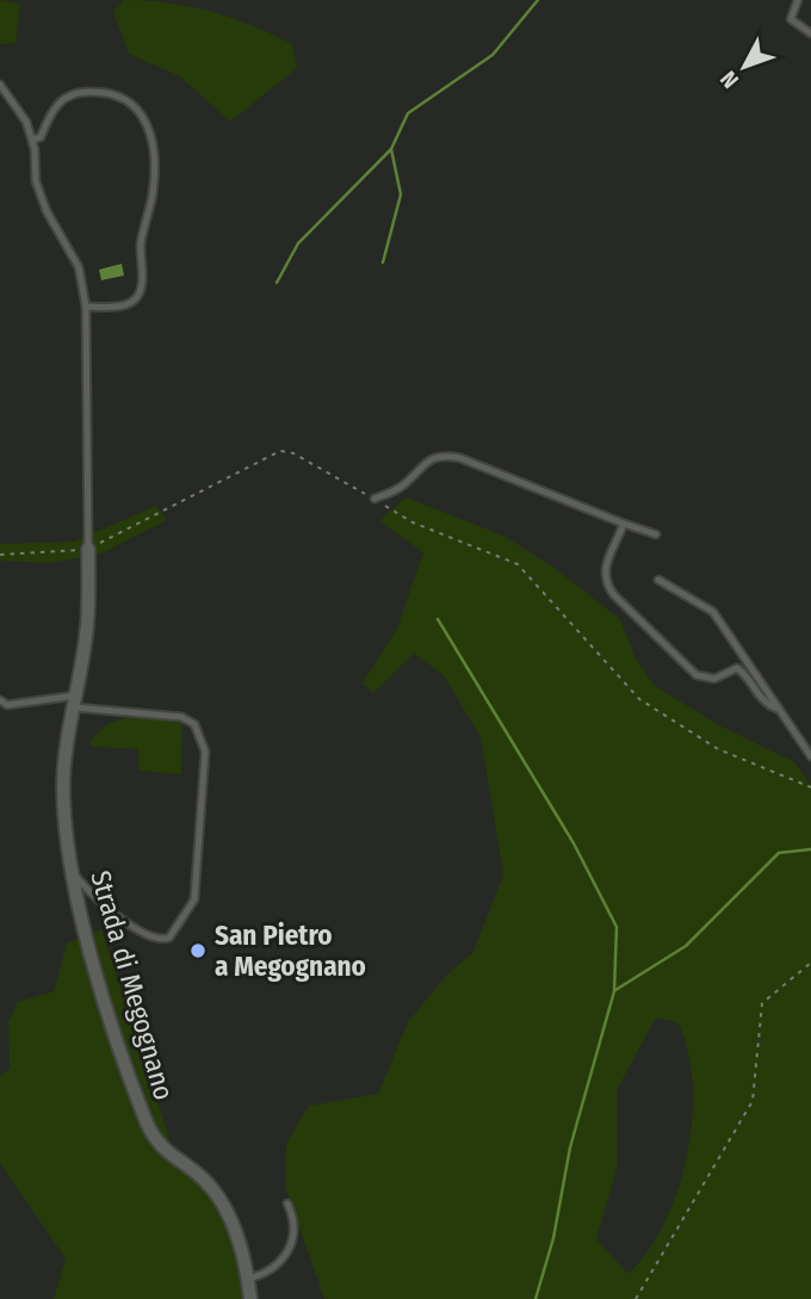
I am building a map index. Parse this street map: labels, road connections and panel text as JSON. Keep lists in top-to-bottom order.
{
  "streets": {
    "street": ["Strada di Megognano"]
  },
  "places": ["San Pietro a Megognano"],
  "north": "bottom left"
}
